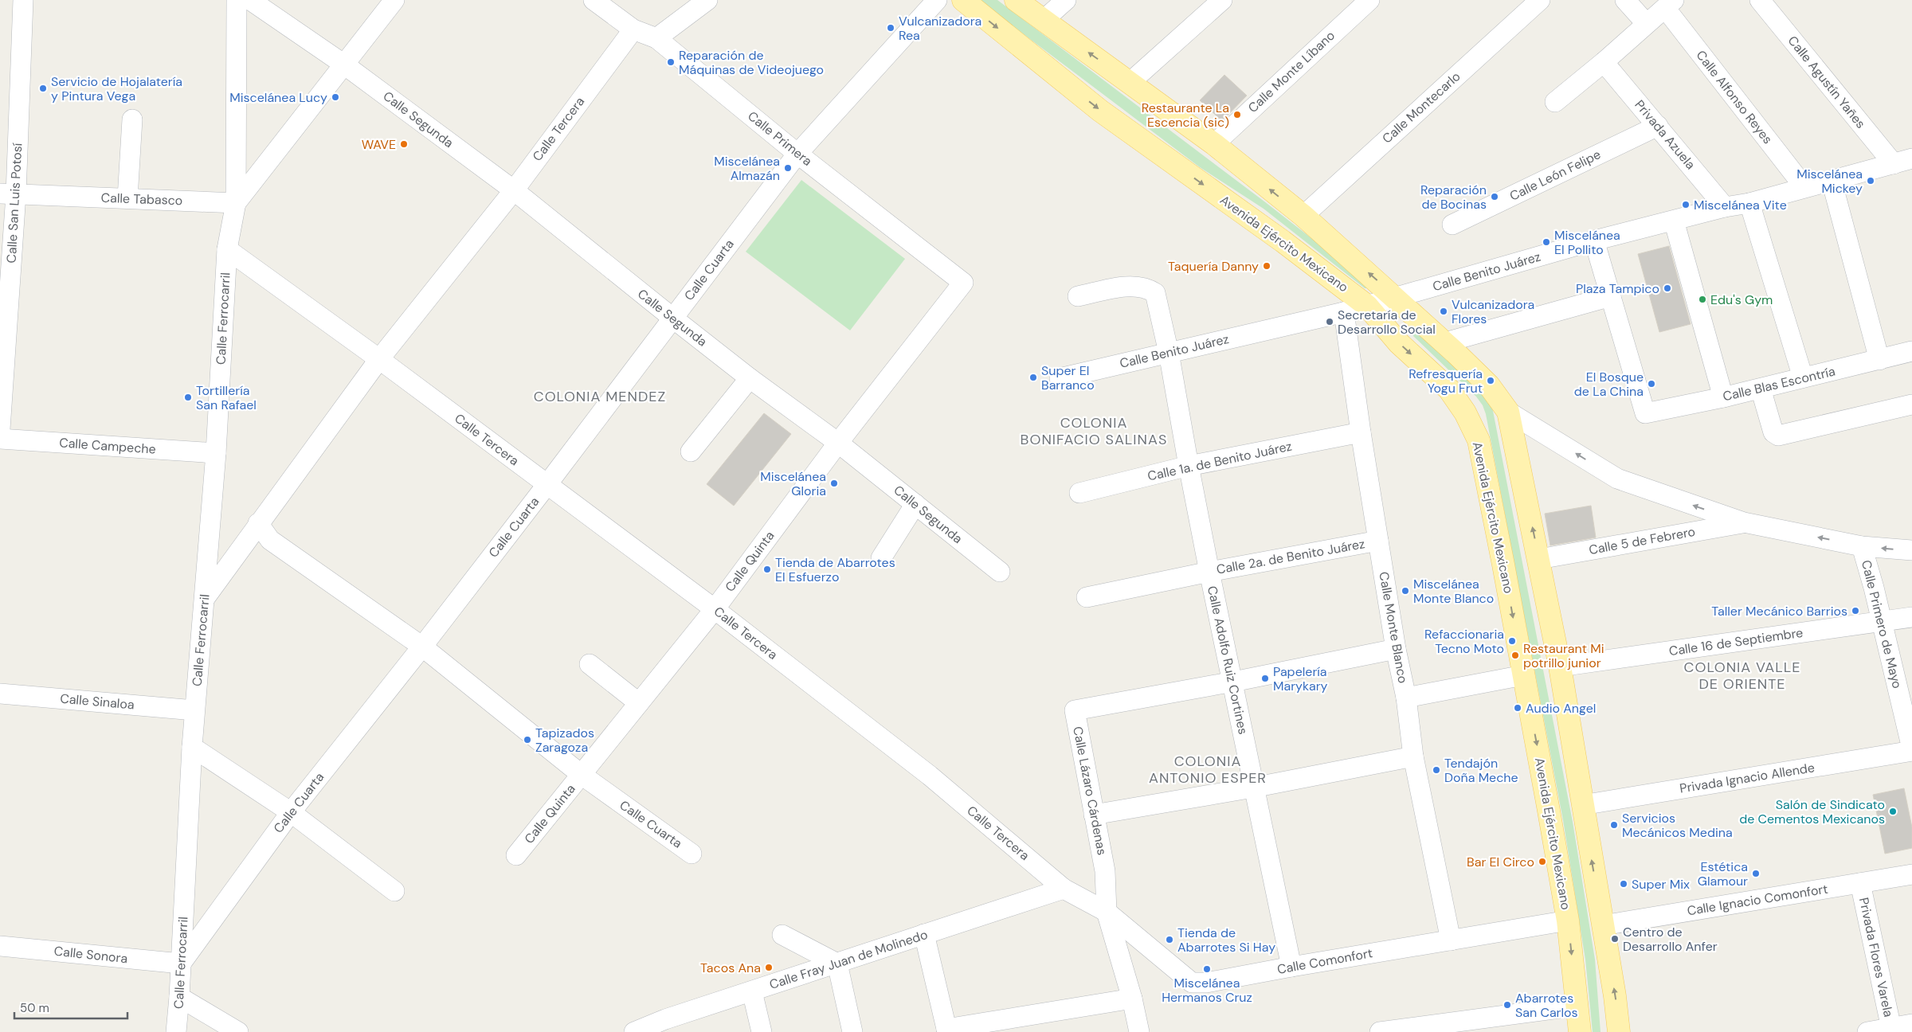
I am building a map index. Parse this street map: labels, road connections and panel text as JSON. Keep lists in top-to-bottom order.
{
  "streets": {
    "main road": ["Avenida Ejército Mexicano"],
    "street": [
      "Calle Monte Líbano",
      "Calle Agustín Yañes",
      "Calle Alfonso Reyes",
      "Calle Montecarlo",
      "Calle Segunda",
      "Calle Tercera",
      "Privada Azuela",
      "Calle Primera",
      "Calle León Felipe",
      "Calle Tabasco",
      "Calle San Luis Potosí",
      "Calle Cuarta",
      "Calle Benito Juárez",
      "Calle Ferrocarril",
      "Calle Blas Escontría",
      "Calle Campeche",
      "Calle 1a. de Benito Juárez",
      "Calle 5 de Febrero",
      "Calle 2a. de Benito Juárez",
      "Calle Quinta",
      "Calle Primero de Mayo",
      "Calle Monte Blanco",
      "Calle 16 de Septiembre",
      "Calle Adolfo Ruiz Cortines",
      "Calle Sinaloa",
      "Privada Ignacio Allende",
      "Calle Lázaro Cárdenas",
      "Calle Ignacio Comonfort",
      "Calle Sonora",
      "Privada Flores Varela",
      "Calle Fray Juan de Molinedo",
      "Calle Comonfort"
    ]
  },
  "crossings": [
    ["Calle Monte Líbano", "Avenida Ejército Mexicano"],
    ["Calle Agustín Yañes", "Calle Benito Juárez"],
    ["Calle Alfonso Reyes", "Calle Benito Juárez"],
    ["Calle Montecarlo", "Avenida Ejército Mexicano"],
    ["Calle Segunda", "Calle Tercera"],
    ["Calle Segunda", "Calle Cuarta"],
    ["Calle Segunda", "Calle Quinta"],
    ["Calle Tercera", "Calle Primera"],
    ["Calle Tercera", "Calle Cuarta"],
    ["Calle Tercera", "Calle Ferrocarril"],
    ["Calle Tercera", "Calle Quinta"],
    ["Calle Tercera", "Calle Lázaro Cárdenas"],
    ["Calle Tercera", "Calle Fray Juan de Molinedo"],
    ["Calle Tercera", "Calle Comonfort"],
    ["Privada Azuela", "Calle León Felipe"],
    ["Privada Azuela", "Calle Benito Juárez"],
    ["Calle Primera", "Calle Cuarta"],
    ["Calle Primera", "Calle Quinta"],
    ["Calle Tabasco", "Calle San Luis Potosí"],
    ["Avenida Ejército Mexicano", "Calle Benito Juárez"],
    ["Avenida Ejército Mexicano", "Calle 5 de Febrero"],
    ["Avenida Ejército Mexicano", "Calle 16 de Septiembre"],
    ["Avenida Ejército Mexicano", "Privada Ignacio Allende"],
    ["Avenida Ejército Mexicano", "Calle Ignacio Comonfort"],
    ["Avenida Ejército Mexicano", "Calle Comonfort"],
    ["Calle Cuarta", "Calle Ferrocarril"],
    ["Calle Cuarta", "Calle Quinta"],
    ["Calle Cuarta", "Calle Sonora"],
    ["Calle Benito Juárez", "Calle Monte Blanco"],
    ["Calle Benito Juárez", "Calle Adolfo Ruiz Cortines"],
    ["Calle Ferrocarril", "Calle Campeche"],
    ["Calle Ferrocarril", "Calle Sinaloa"],
    ["Calle Ferrocarril", "Calle Sonora"],
    ["Calle 1a. de Benito Juárez", "Calle Monte Blanco"],
    ["Calle 1a. de Benito Juárez", "Calle Adolfo Ruiz Cortines"],
    ["Calle 2a. de Benito Juárez", "Calle Monte Blanco"],
    ["Calle 2a. de Benito Juárez", "Calle Adolfo Ruiz Cortines"],
    ["Calle Primero de Mayo", "Calle 16 de Septiembre"],
    ["Calle Primero de Mayo", "Privada Ignacio Allende"],
    ["Calle Monte Blanco", "Calle Comonfort"],
    ["Calle Adolfo Ruiz Cortines", "Calle Lázaro Cárdenas"],
    ["Calle Adolfo Ruiz Cortines", "Calle Comonfort"],
    ["Calle Lázaro Cárdenas", "Calle Comonfort"],
    ["Calle Ignacio Comonfort", "Privada Flores Varela"]
  ],
  "districts": [
    "COLONIA MENDEZ",
    "COLONIA BONIFACIO SALINAS",
    "COLONIA VALLE DE ORIENTE",
    "COLONIA ANTONIO ESPER"
  ],
  "places": [
    "Vulcanizadora Rea",
    "Reparación de Máquinas de Videojuego",
    "Servicio de Hojalatería y Pintura Vega",
    "Miscelánea Lucy",
    "Restaurante La Escencia (sic)",
    "WAVE",
    "Miscelánea Almazán",
    "Miscelánea Mickey",
    "Reparación de Bocinas",
    "Miscelánea Vite",
    "Miscelánea El Pollito",
    "Taquería Danny",
    "Plaza Tampico",
    "Edu's Gym",
    "Vulcanizadora Flores",
    "Secretaría de Desarrollo Social",
    "Super El Barranco",
    "Refresquería Yogu Frut",
    "El Bosque de La China",
    "Tortillería San Rafael",
    "Miscelánea Gloria",
    "Tienda de Abarrotes El Esfuerzo",
    "Miscelánea Monte Blanco",
    "Taller Mecánico Barrios",
    "Refaccionaria Tecno Moto",
    "Restaurant Mi potrillo junior",
    "Papelería Marykary",
    "Audio Angel",
    "Tapizados Zaragoza",
    "Tendajón Doña Meche",
    "Salón de Sindicato de Cementos Mexicanos",
    "Servicios Mecánicos Medina",
    "Bar El Circo",
    "Estética Glamour",
    "Super Mix",
    "Centro de Desarrollo Anfer",
    "Tienda de Abarrotes Si Hay",
    "Tacos Ana",
    "Miscelánea Hermanos Cruz",
    "Abarrotes San Carlos"
  ],
  "scale_bar": "50 m"
}
